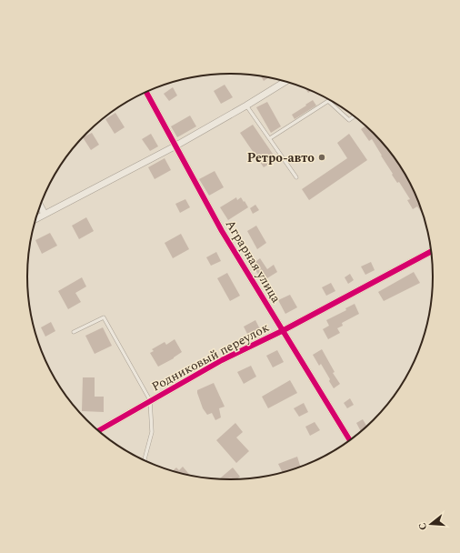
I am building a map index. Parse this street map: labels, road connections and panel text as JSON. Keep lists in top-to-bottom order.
{
  "streets": {
    "street": ["Аграрная улица", "Родниковый переулок"]
  },
  "crossings": [
    ["Аграрная улица", "Родниковый переулок"]
  ],
  "places": ["Ретро-авто"],
  "north": "left"
}
